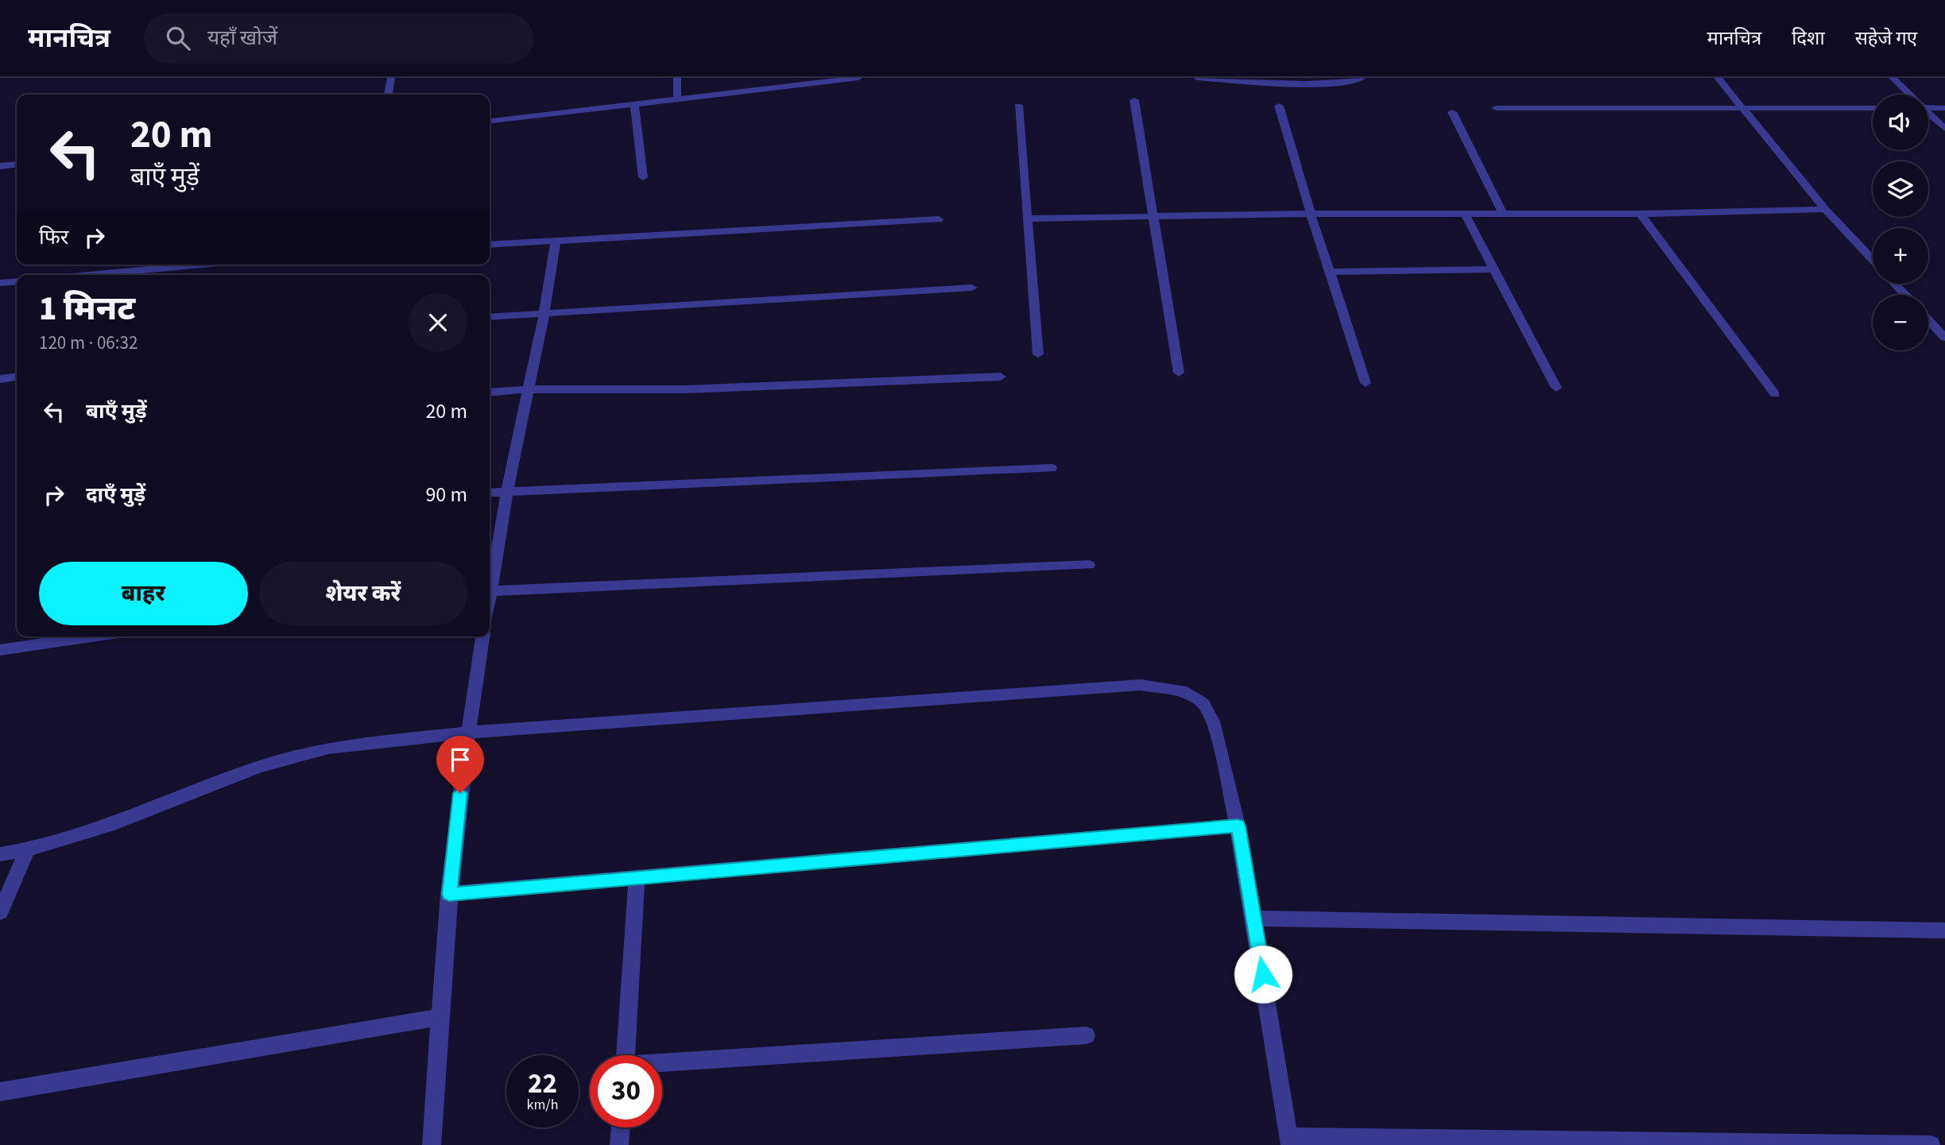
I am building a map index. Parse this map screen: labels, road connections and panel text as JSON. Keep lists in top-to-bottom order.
{
  "page": {
    "header": "मानचित्र",
    "search": "यहाँ खोजें",
    "nav": ["मानचित्र", "दिशा", "सहेजे गए"],
    "map_buttons": ["+", "−"],
    "turn": ["20 m", "बाएँ मुड़ें"],
    "then": "फिर",
    "heading": ["1 मिनट", "120 m · 06:32"],
    "list": [
      {
        "name": "बाएँ मुड़ें",
        "value": "20 m"
      },
      {
        "name": "दाएँ मुड़ें",
        "value": "90 m"
      }
    ],
    "buttons": ["बाहर", "शेयर करें"],
    "speed": "22 km/h",
    "limit": "30"
  }
}
